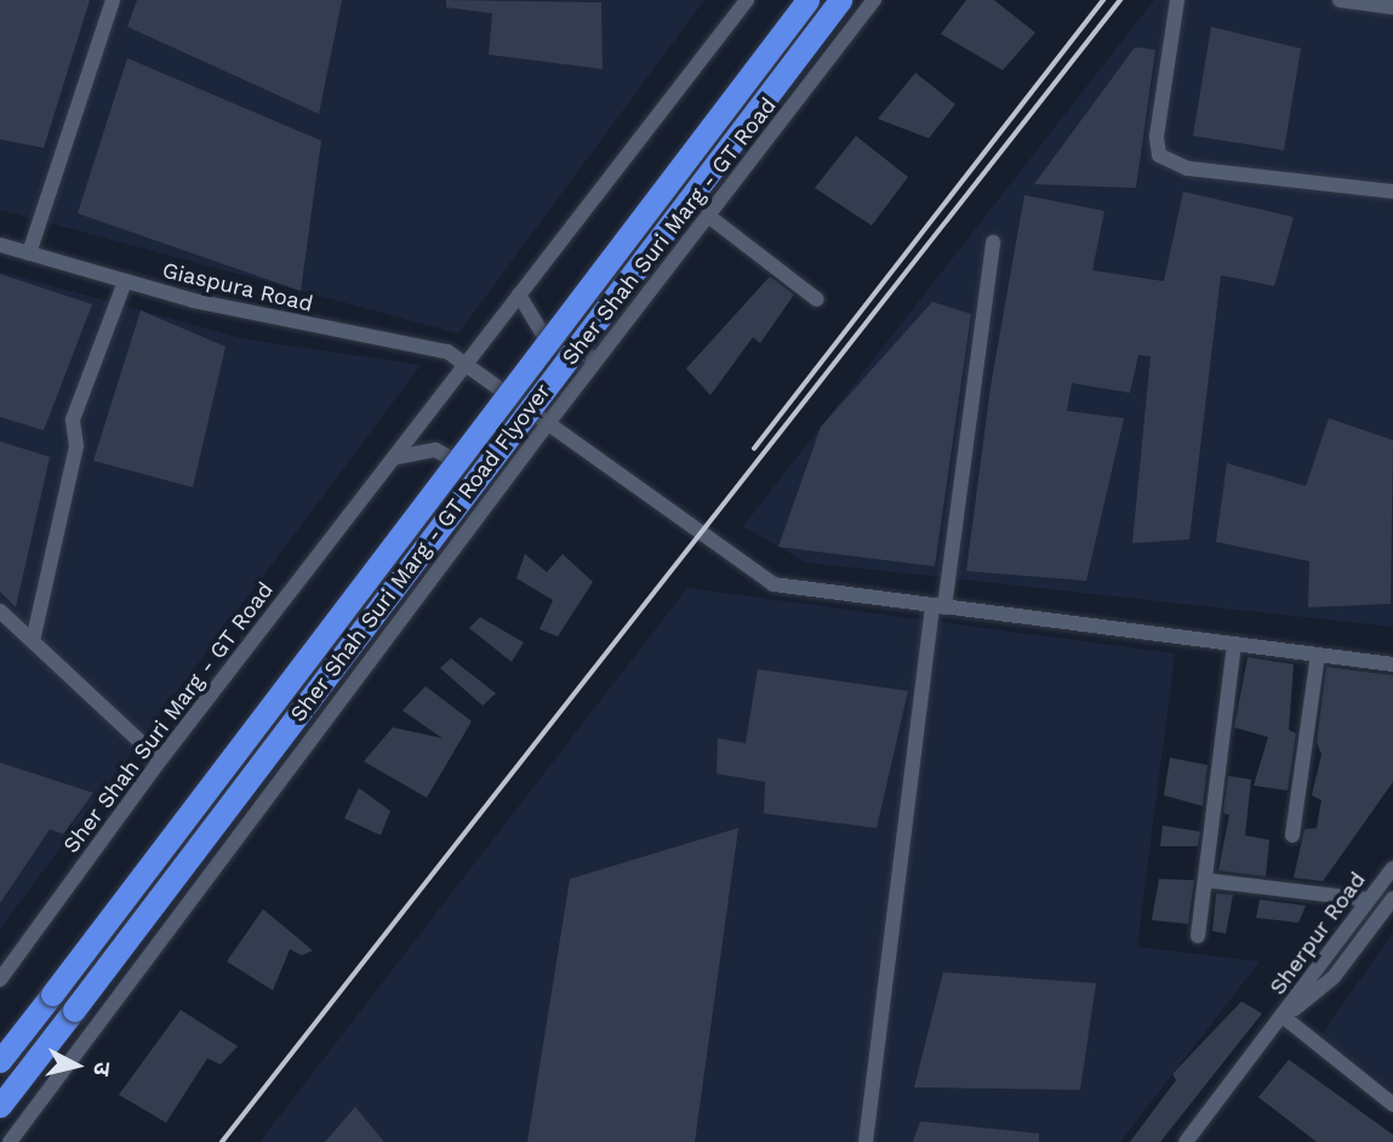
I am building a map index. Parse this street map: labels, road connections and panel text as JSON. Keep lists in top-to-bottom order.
{
  "streets": {
    "highway": ["Sher Shah Suri Marg - GT Road Flyover"],
    "street": ["Sher Shah Suri Marg - GT Road", "Giaspura Road", "Sherpur Road"]
  },
  "crossings": [
    ["Sher Shah Suri Marg - GT Road", "Giaspura Road"]
  ],
  "north": "right"
}
